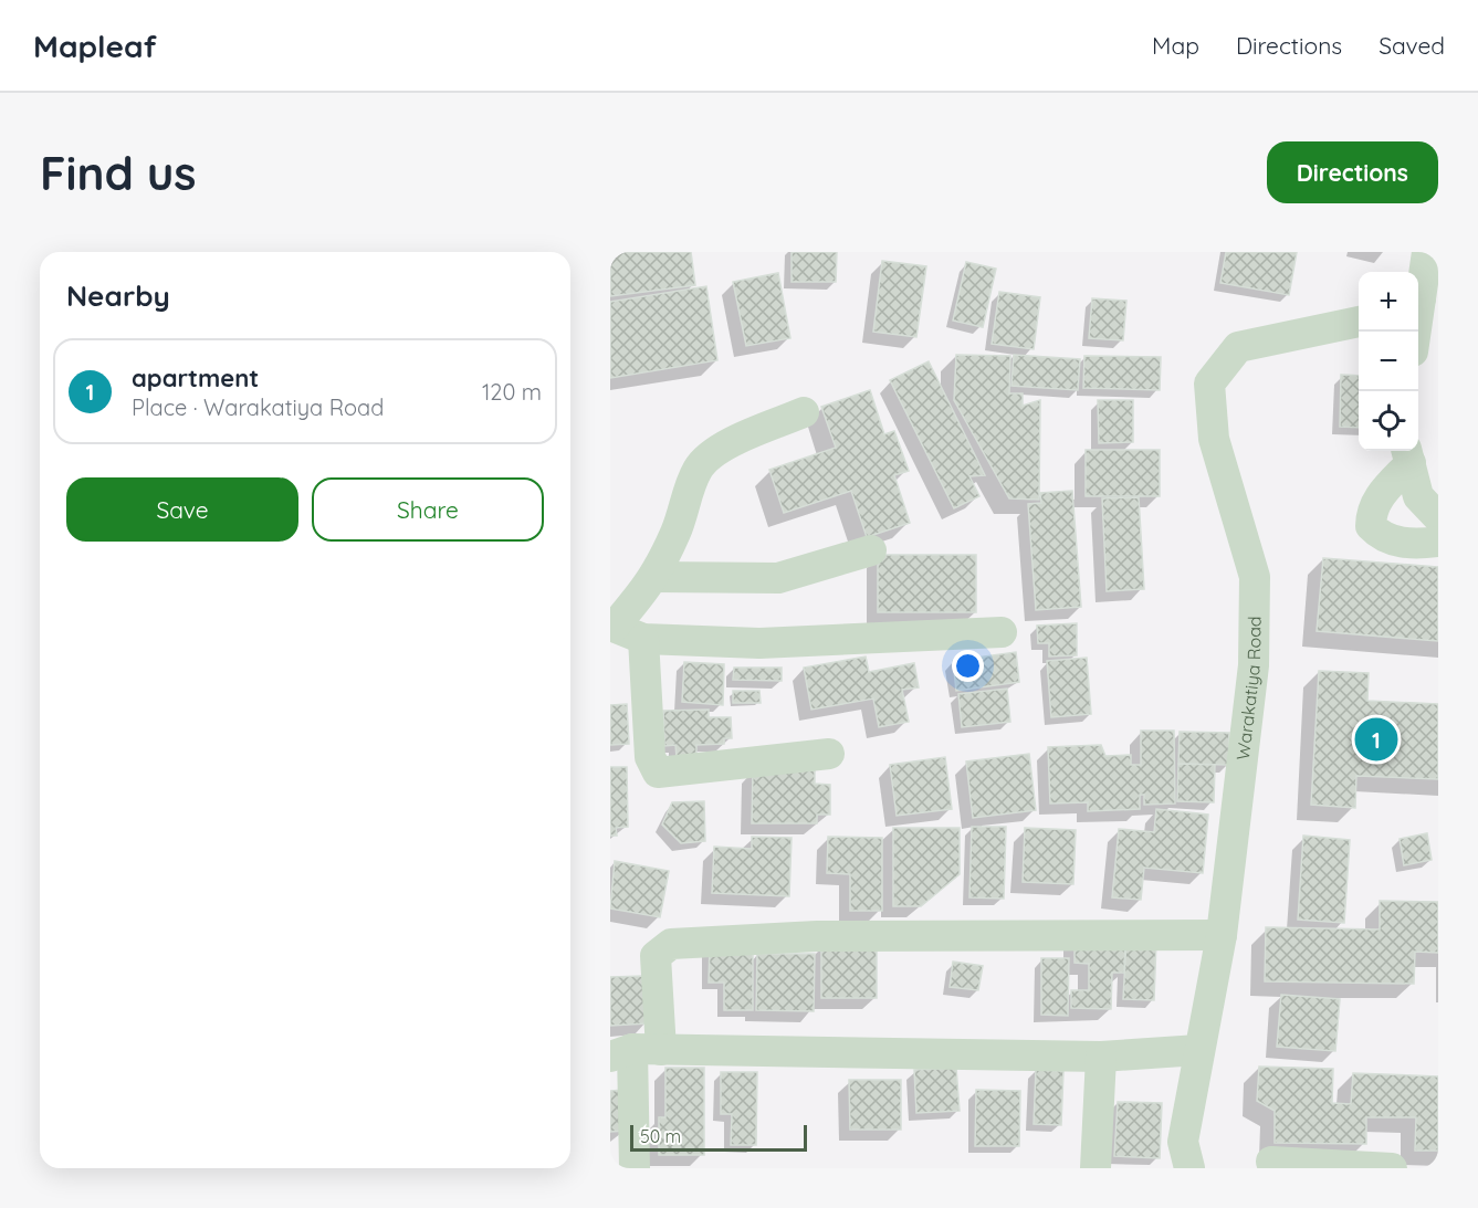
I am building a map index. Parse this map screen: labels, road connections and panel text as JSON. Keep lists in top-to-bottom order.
{
  "streets": {
    "street": ["Warakatiya Road"]
  },
  "scale_bar": "50 m",
  "page": {
    "header": "Mapleaf",
    "nav": ["Map", "Directions", "Saved"],
    "buttons": [
      "Directions",
      ["Save", "Share"]
    ],
    "title": "Find us",
    "heading": "Nearby",
    "map_buttons": ["+", "−"],
    "list": [
      {
        "mark": "1",
        "name": "apartment",
        "note": "Place · Warakatiya Road",
        "value": "120 m"
      }
    ],
    "pins": "1",
    "scale": "50 m"
  }
}
